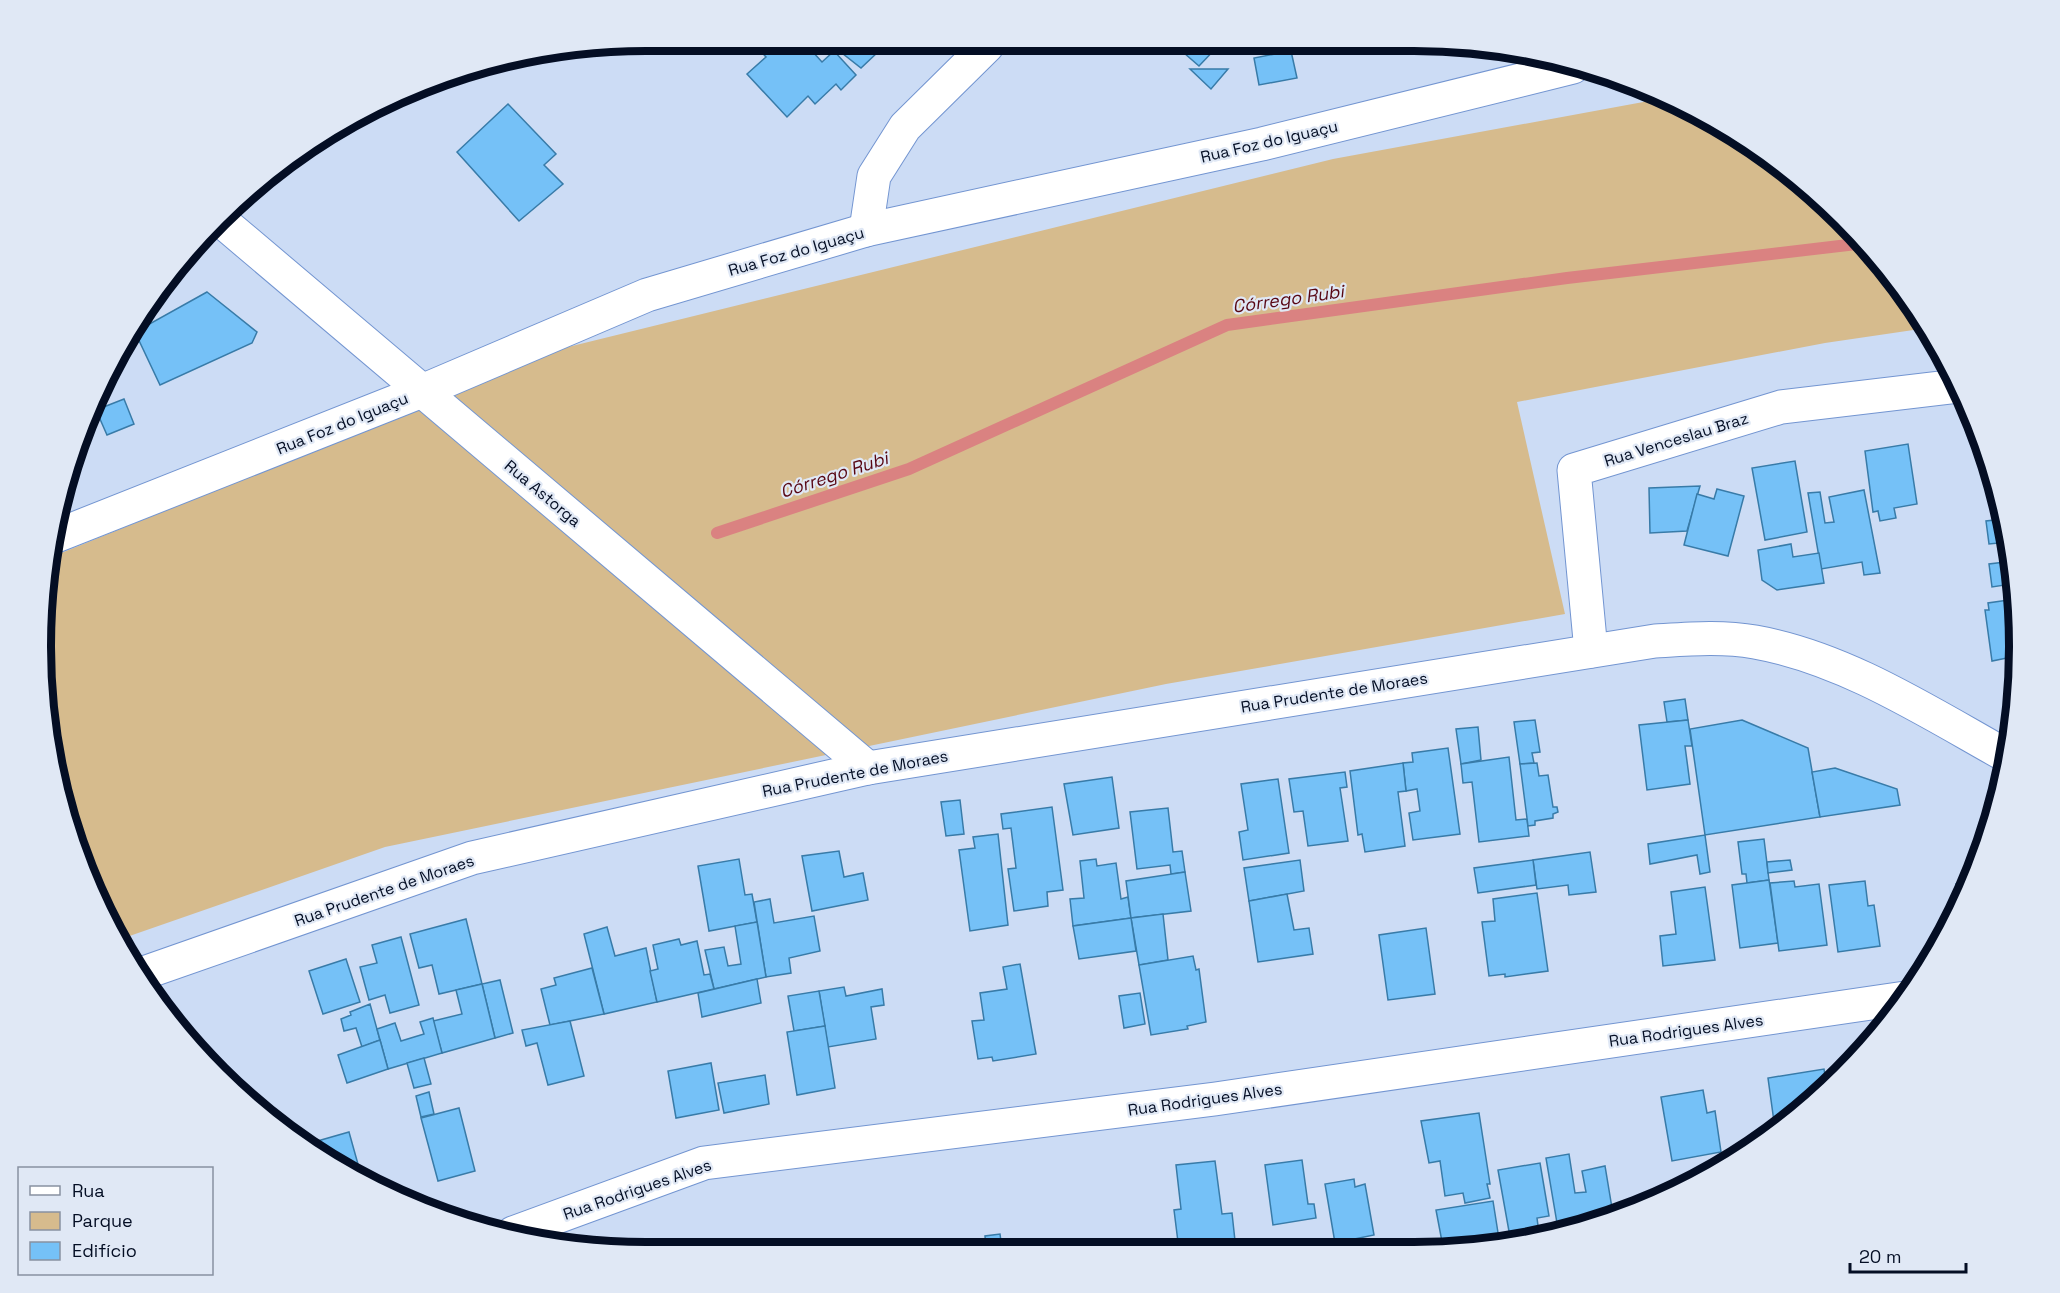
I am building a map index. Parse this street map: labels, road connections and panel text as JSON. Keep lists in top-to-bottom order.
{
  "streets": {
    "street": [
      "Rua Foz do Iguaçu",
      "Rua Venceslau Braz",
      "Rua Astorga",
      "Rua Prudente de Moraes",
      "Rua Rodrigues Alves"
    ]
  },
  "crossings": [
    ["Rua Foz do Iguaçu", "Rua Astorga"],
    ["Rua Venceslau Braz", "Rua Prudente de Moraes"],
    ["Rua Astorga", "Rua Prudente de Moraes"]
  ],
  "water": ["Córrego Rubi"],
  "legend": ["Rua", "Parque", "Edifício"],
  "scale_bar": "20 m"
}
